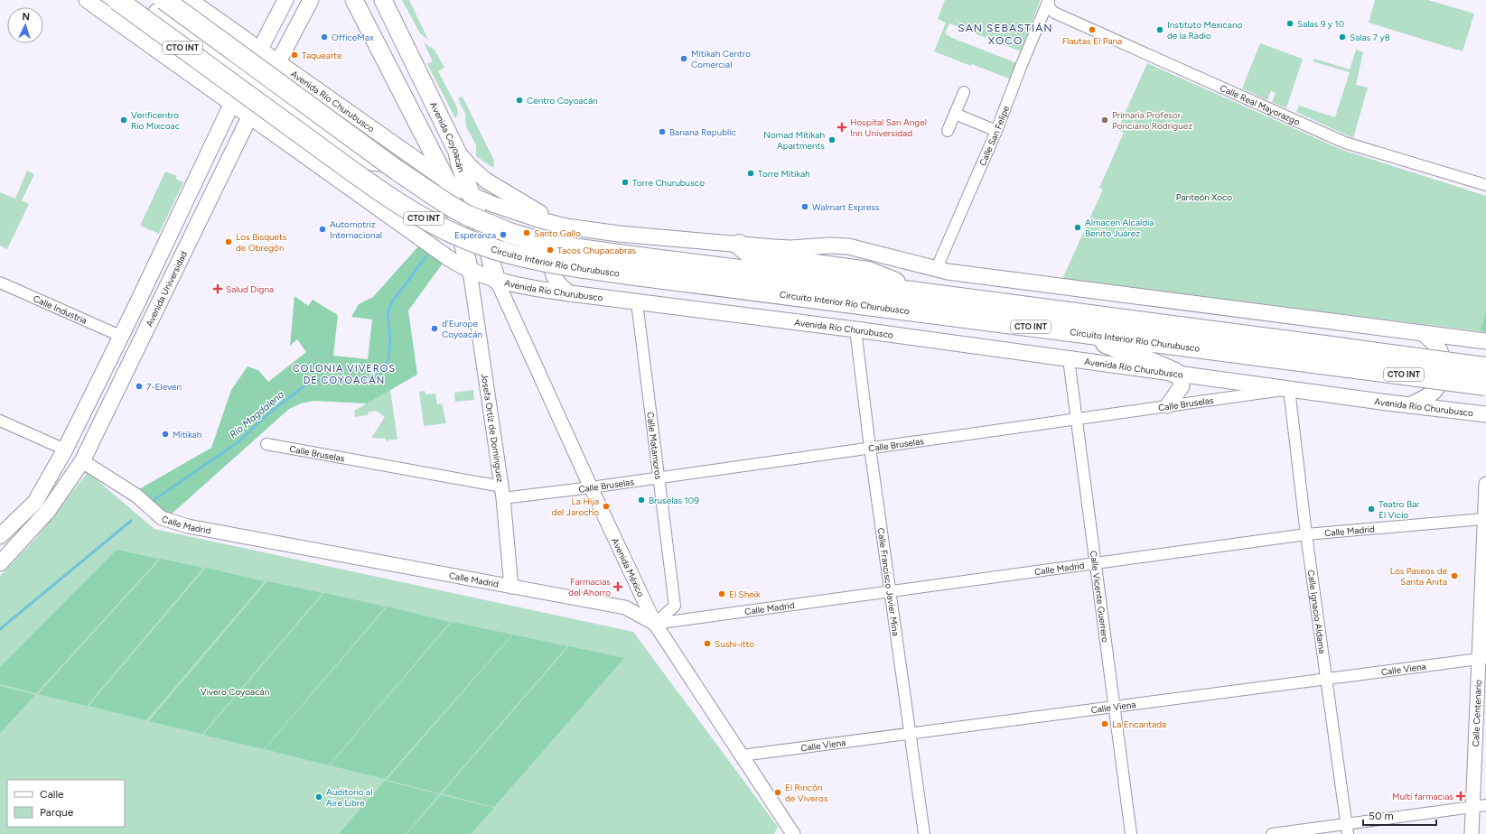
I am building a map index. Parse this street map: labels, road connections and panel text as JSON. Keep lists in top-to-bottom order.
{
  "streets": {
    "highway": ["CTO INT", "Circuito Interior Río Churubusco"],
    "main road": ["Avenida Río Churubusco", "Avenida Coyoacán", "Avenida Universidad"],
    "street": [
      "Calle Real Mayorazgo",
      "Calle San Felipe",
      "Calle Industria",
      "Calle Bruselas",
      "Josefa Ortiz de Domínguez",
      "Calle Matamoros",
      "Calle Madrid",
      "Avenida México",
      "Calle Francisco Javier Mina",
      "Calle Vicente Guerrero",
      "Calle Ignacio Aldama",
      "Calle Viena",
      "Calle Centenario"
    ]
  },
  "crossings": [
    ["CTO INT", "Avenida Río Churubusco"],
    ["CTO INT", "Circuito Interior Río Churubusco"],
    ["CTO INT", "Avenida Universidad"],
    ["Avenida Río Churubusco", "Calle San Felipe"],
    ["Avenida Río Churubusco", "Avenida Coyoacán"],
    ["Avenida Río Churubusco", "Circuito Interior Río Churubusco"],
    ["Avenida Río Churubusco", "Avenida Universidad"],
    ["Avenida Río Churubusco", "Calle Bruselas"],
    ["Avenida Río Churubusco", "Josefa Ortiz de Domínguez"],
    ["Avenida Río Churubusco", "Calle Matamoros"],
    ["Avenida Río Churubusco", "Avenida México"],
    ["Avenida Río Churubusco", "Calle Francisco Javier Mina"],
    ["Avenida Río Churubusco", "Calle Vicente Guerrero"],
    ["Avenida Río Churubusco", "Calle Ignacio Aldama"],
    ["Calle Real Mayorazgo", "Calle San Felipe"],
    ["Avenida Coyoacán", "Josefa Ortiz de Domínguez"],
    ["Avenida Coyoacán", "Avenida México"],
    ["Circuito Interior Río Churubusco", "Avenida Universidad"],
    ["Avenida Universidad", "Calle Industria"],
    ["Avenida Universidad", "Calle Madrid"],
    ["Calle Bruselas", "Josefa Ortiz de Domínguez"],
    ["Calle Bruselas", "Calle Matamoros"],
    ["Calle Bruselas", "Avenida México"],
    ["Calle Bruselas", "Calle Francisco Javier Mina"],
    ["Calle Bruselas", "Calle Vicente Guerrero"],
    ["Calle Bruselas", "Calle Ignacio Aldama"],
    ["Josefa Ortiz de Domínguez", "Calle Madrid"],
    ["Calle Matamoros", "Calle Madrid"],
    ["Calle Matamoros", "Avenida México"],
    ["Calle Madrid", "Avenida México"],
    ["Calle Madrid", "Calle Francisco Javier Mina"],
    ["Calle Madrid", "Calle Vicente Guerrero"],
    ["Calle Madrid", "Calle Ignacio Aldama"],
    ["Calle Madrid", "Calle Centenario"],
    ["Avenida México", "Calle Viena"],
    ["Calle Francisco Javier Mina", "Calle Viena"],
    ["Calle Vicente Guerrero", "Calle Viena"],
    ["Calle Ignacio Aldama", "Calle Viena"],
    ["Calle Viena", "Calle Centenario"]
  ],
  "districts": ["SAN SEBASTIÁN XOCO", "COLONIA VIVEROS DE COYOACÁN"],
  "water": ["Río Magdalena"],
  "parks": ["Panteón Xoco", "Vivero Coyoacán"],
  "places": {
    "other": [
      "Salas 9 y 10",
      "Flautas El Pana",
      "Instituto Mexicano de la Radio",
      "OfficeMax",
      "Salas 7 y8",
      "Taquearte",
      "Mítikah Centro Comercial",
      "Centro Coyoacán",
      "Verificentro Rio Mixcoac",
      "Primaria Profesor Ponciano Rodríguez",
      "Banana Republic",
      "Nomad Mítikah Apartments",
      "Torre Mítikah",
      "Torre Churubusco",
      "Walmart Express",
      "Almacen Alcaldía Benito Juárez",
      "Automotriz Internacional",
      "Santo Gallo",
      "Esperanza",
      "Los Bisquets de Obregón",
      "Tacos Chupacabras",
      "d'Europe Coyoacán",
      "7-Eleven",
      "Mitikah",
      "Bruselas 109",
      "La Hija del Jarocho",
      "Teatro Bar El Vicio",
      "Los Paseos de Santa Anita",
      "El Sheik",
      "Sushi-itto",
      "La Encantada",
      "El Rincón de Viveros",
      "Auditorio al Aire Libre"
    ],
    "health": [
      "Hospital San Angel Inn Universidad",
      "Salud Digna",
      "Farmacias del Ahorro",
      "Multi farmacias"
    ]
  },
  "legend": ["Calle", "Parque"],
  "scale_bar": "50 m",
  "north": "top"
}
